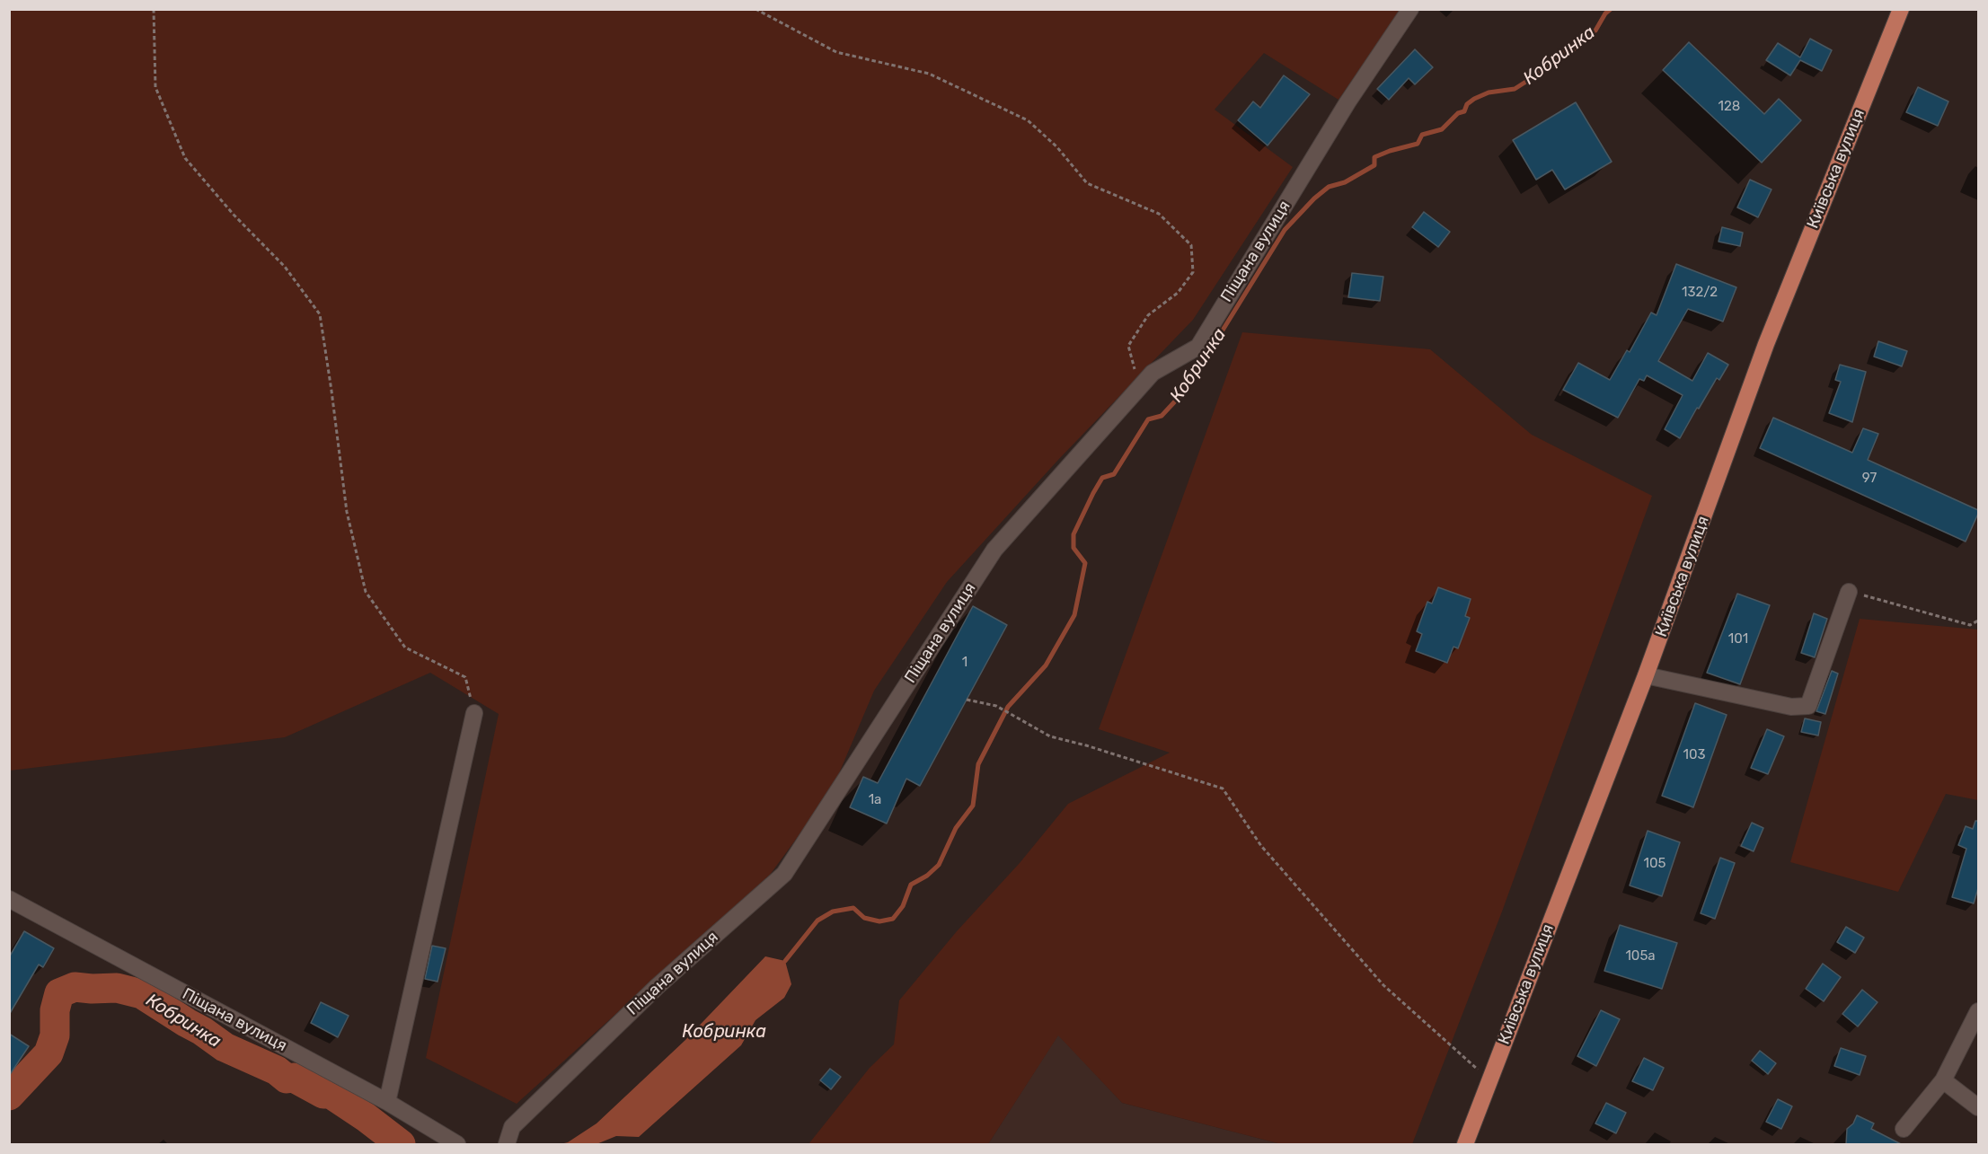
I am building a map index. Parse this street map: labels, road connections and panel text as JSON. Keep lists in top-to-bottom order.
{
  "streets": {
    "main road": ["Київська вулиця"],
    "street": ["Піщана вулиця"]
  },
  "water": ["Кобринка"],
  "house_numbers": [
    "128",
    "132/2",
    "97",
    "101",
    "1",
    "103",
    "1а",
    "105",
    "105а"
  ]
}
